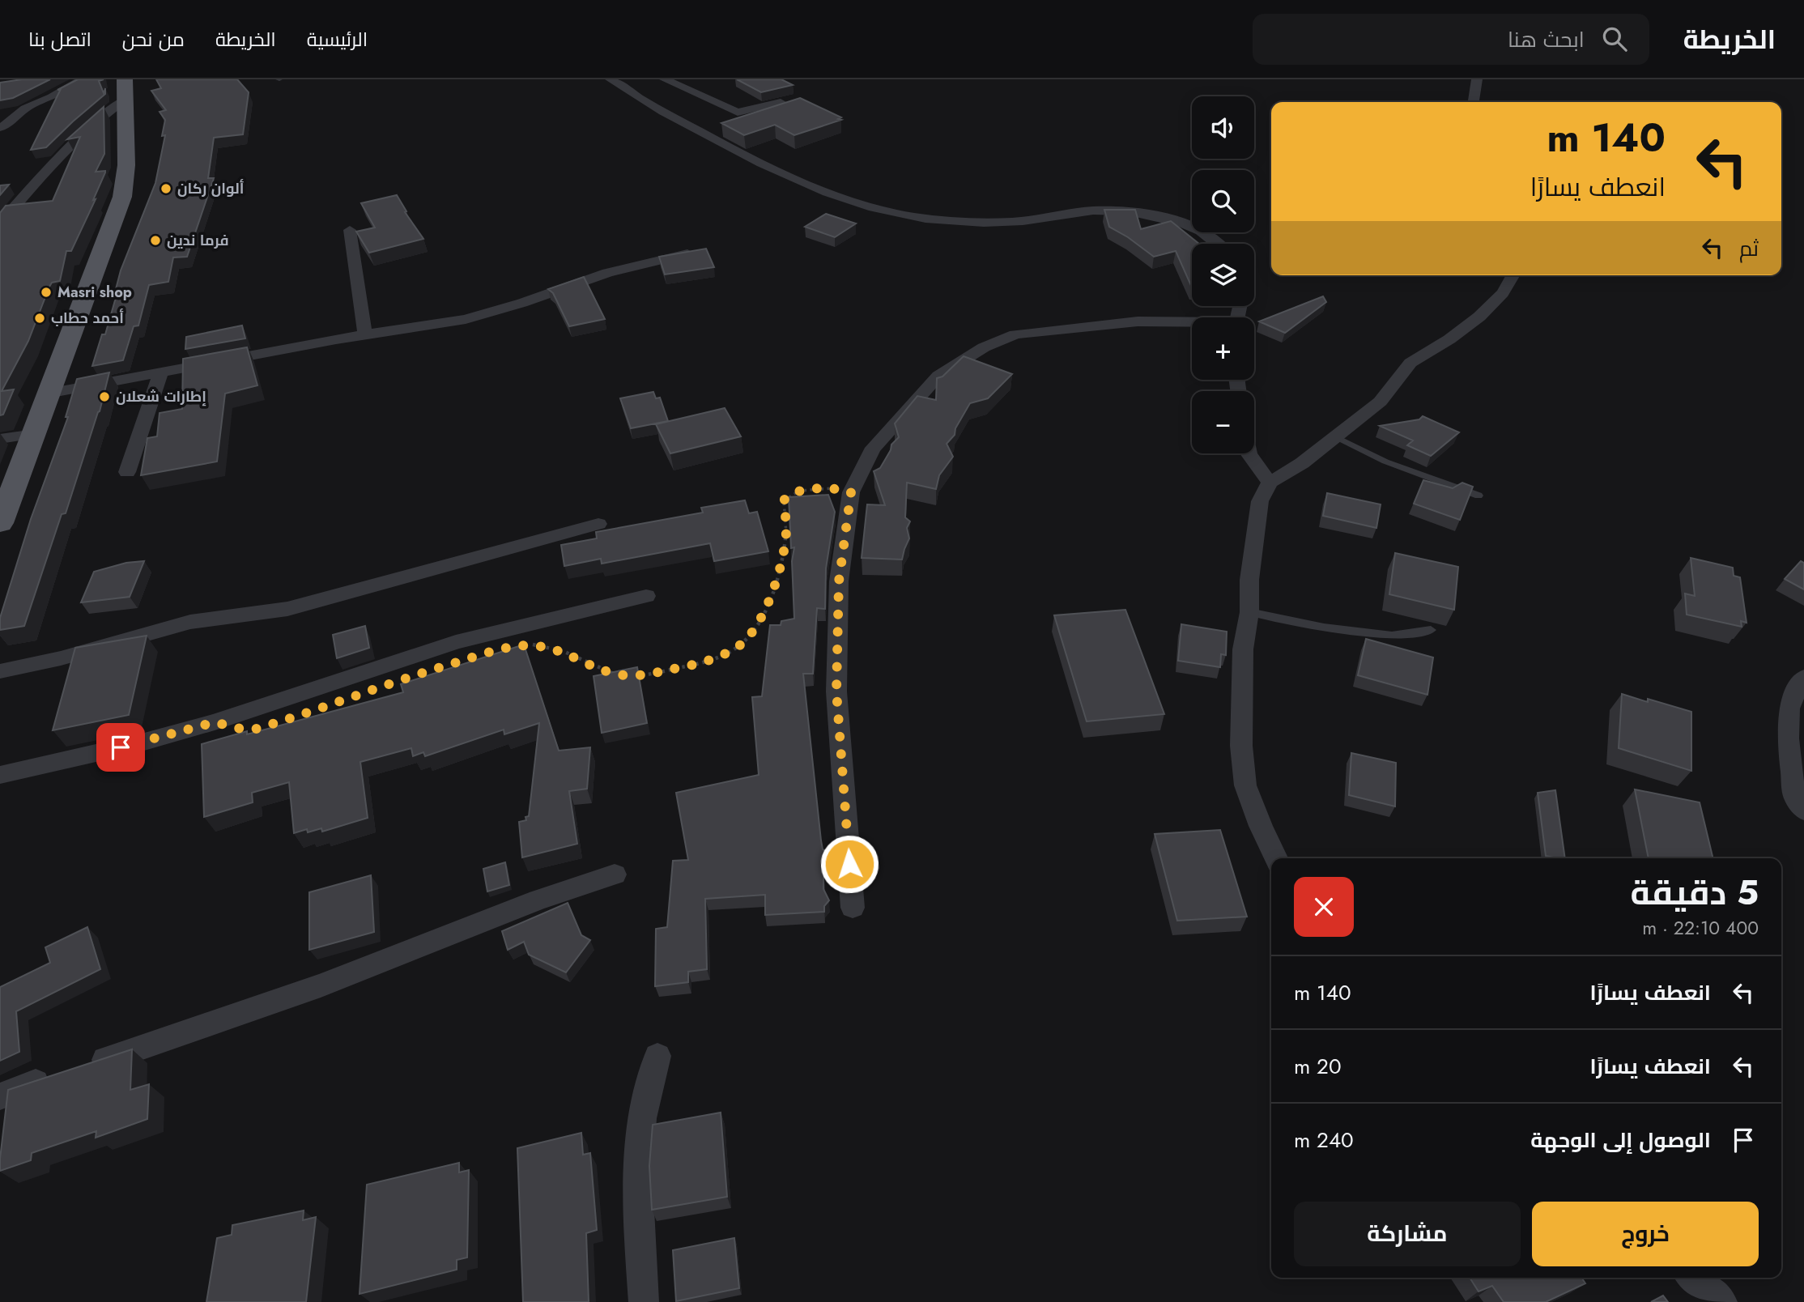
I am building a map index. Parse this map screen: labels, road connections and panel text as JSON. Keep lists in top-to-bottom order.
{
  "places": [
    "ألوان ركان",
    "فرما ندين",
    "Masri shop",
    "أحمد حطاب",
    "إطارات شعلان"
  ],
  "page": {
    "header": "الخريطة",
    "search": "ابحث هنا",
    "nav": [
      "الرئيسية",
      "الخريطة",
      "من نحن",
      "اتصل بنا"
    ],
    "map_buttons": ["+", "−"],
    "turn": ["140 m", "انعطف يسارًا"],
    "then": "ثم",
    "heading": ["5 دقيقة", "400 m · 22:10"],
    "list": [
      {
        "name": "انعطف يسارًا",
        "value": "140 m"
      },
      {
        "name": "انعطف يسارًا",
        "value": "20 m"
      },
      {
        "name": "الوصول إلى الوجهة",
        "value": "240 m"
      }
    ],
    "buttons": ["خروج", "مشاركة"]
  }
}
